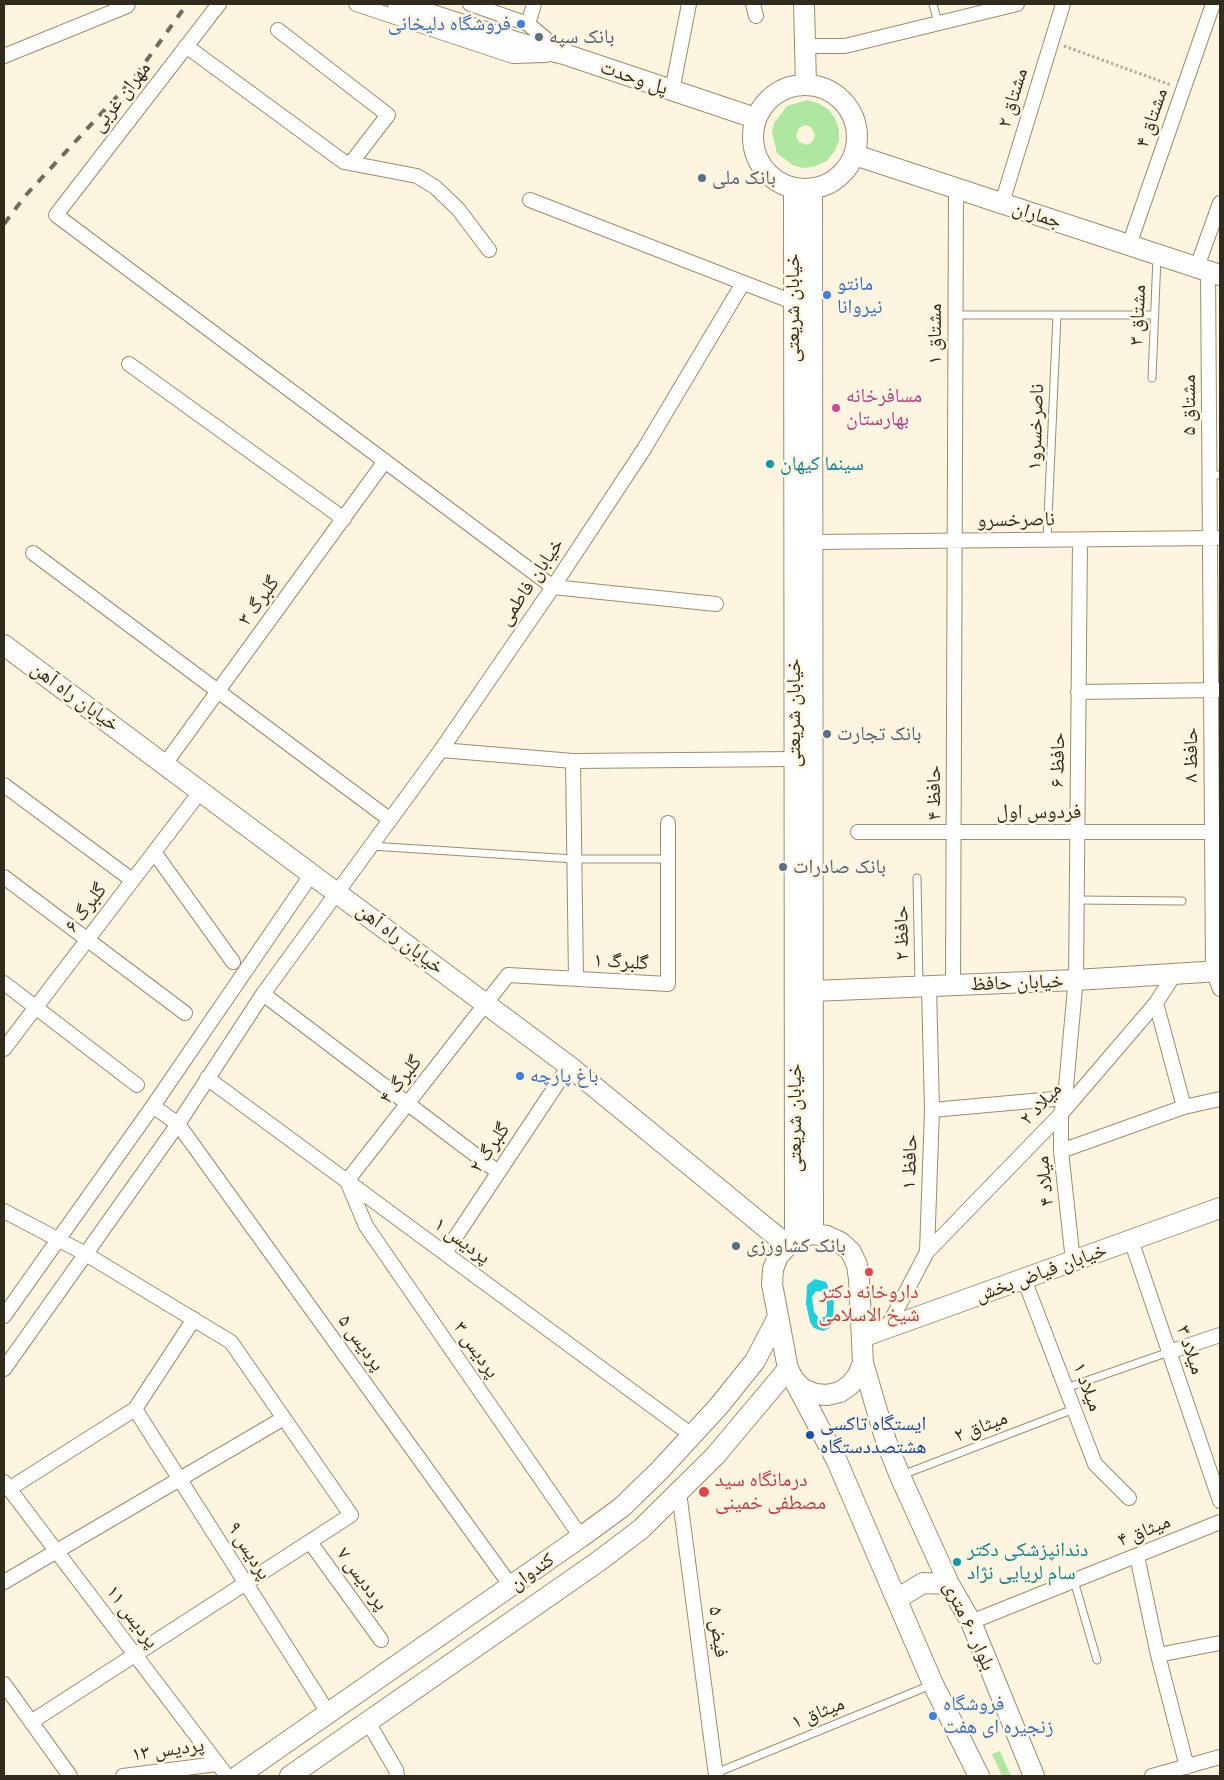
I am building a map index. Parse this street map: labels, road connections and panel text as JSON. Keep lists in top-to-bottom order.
{
  "streets": {
    "street": [
      "پل وحدت",
      "مهران غربی",
      "مشتاق ۲",
      "مشتاق ۴",
      "جماران",
      "خیابان شریعتی",
      "مشتاق ۱",
      "مشتاق ۵",
      "ناصرخسرو",
      "خیابان فاطمی",
      "گلبرگ ۳",
      "خیابان راه آهن",
      "حافظ ۸",
      "حافظ ۶",
      "حافظ ۴",
      "فردوس اول",
      "گلبرگ ۶",
      "گلبرگ ۱",
      "خیابان حافظ",
      "گلبرگ ۴",
      "میلاد ۲",
      "گلبرگ ۲",
      "حافظ ۱",
      "میلاد ۴",
      "پردیس ۱",
      "خیابان فیاض بخش",
      "پردیس ۵",
      "پردیس ۳",
      "میلاد ۳",
      "میلاد ۱",
      "میثاق ۴",
      "پردیس ۹",
      "کندوان",
      "پرددیس ۷",
      "پردیس ۱۱",
      "بلوار ۶۰ متری",
      "فیض ۵",
      "پردیس ۱۳"
    ],
    "lane": [
      "مشتاق ۳",
      "ناصرخسرو۱",
      "حافظ ۲",
      "میثاق ۲",
      "میثاق ۱"
    ]
  },
  "crossings": [
    ["پل وحدت", "جماران"],
    ["پل وحدت", "خیابان شریعتی"],
    ["مهران غربی", "گلبرگ ۳"],
    ["مشتاق ۲", "جماران"],
    ["مشتاق ۴", "جماران"],
    ["جماران", "خیابان شریعتی"],
    ["جماران", "مشتاق ۳"],
    ["جماران", "مشتاق ۱"],
    ["جماران", "مشتاق ۵"],
    ["خیابان شریعتی", "ناصرخسرو"],
    ["خیابان شریعتی", "خیابان راه آهن"],
    ["خیابان شریعتی", "خیابان حافظ"],
    ["خیابان شریعتی", "بلوار ۶۰ متری"],
    ["مشتاق ۱", "ناصرخسرو"],
    ["مشتاق ۱", "حافظ ۴"],
    ["مشتاق ۵", "ناصرخسرو"],
    ["مشتاق ۵", "حافظ ۸"],
    ["ناصرخسرو۱", "ناصرخسرو"],
    ["ناصرخسرو", "حافظ ۸"],
    ["ناصرخسرو", "حافظ ۶"],
    ["ناصرخسرو", "حافظ ۴"],
    ["خیابان فاطمی", "خیابان راه آهن"],
    ["خیابان فاطمی", "پردیس ۱"],
    ["خیابان فاطمی", "پردیس ۵"],
    ["گلبرگ ۳", "خیابان راه آهن"],
    ["خیابان راه آهن", "گلبرگ ۶"],
    ["خیابان راه آهن", "گلبرگ ۱"],
    ["خیابان راه آهن", "گلبرگ ۴"],
    ["خیابان راه آهن", "گلبرگ ۲"],
    ["خیابان راه آهن", "بلوار ۶۰ متری"],
    ["حافظ ۸", "فردوس اول"],
    ["حافظ ۸", "خیابان حافظ"],
    ["حافظ ۶", "فردوس اول"],
    ["حافظ ۶", "خیابان حافظ"],
    ["حافظ ۶", "میلاد ۴"],
    ["حافظ ۴", "فردوس اول"],
    ["حافظ ۴", "خیابان حافظ"],
    ["حافظ ۲", "خیابان حافظ"],
    ["حافظ ۲", "حافظ ۱"],
    ["گلبرگ ۱", "گلبرگ ۴"],
    ["خیابان حافظ", "میلاد ۲"],
    ["خیابان حافظ", "حافظ ۱"],
    ["گلبرگ ۴", "پردیس ۱"],
    ["گلبرگ ۴", "پردیس ۳"],
    ["میلاد ۲", "حافظ ۱"],
    ["میلاد ۲", "میلاد ۴"],
    ["گلبرگ ۲", "پردیس ۱"],
    ["حافظ ۱", "خیابان فیاض بخش"],
    ["میلاد ۴", "خیابان فیاض بخش"],
    ["پردیس ۱", "پردیس ۳"],
    ["پردیس ۱", "کندوان"],
    ["خیابان فیاض بخش", "میلاد ۳"],
    ["خیابان فیاض بخش", "میلاد ۱"],
    ["خیابان فیاض بخش", "بلوار ۶۰ متری"],
    ["پردیس ۵", "کندوان"],
    ["پردیس ۳", "کندوان"],
    ["میلاد ۱", "میثاق ۲"],
    ["میثاق ۲", "بلوار ۶۰ متری"],
    ["میثاق ۴", "بلوار ۶۰ متری"],
    ["پردیس ۹", "کندوان"],
    ["کندوان", "فیض ۵"],
    ["پردیس ۱۱", "پردیس ۱۳"],
    ["فیض ۵", "میثاق ۱"]
  ],
  "places": [
    "فروشگاه دلیخانی",
    "بانک سپه",
    "بانک ملی",
    "مانتو نیروانا",
    "مسافرخانه بهارستان",
    "سینما کیهان",
    "بانک تجارت",
    "بانک صادرات",
    "باغ پارچه",
    "بانک کشاورزی",
    "داروخانه دکتر شیخ الاسلامی",
    "ایستگاه تاکسی هشتصددستگاه",
    "درمانگاه سید مصطفی خمینی",
    "دندانپزشکی دکتر سام لریایی نژاد",
    "فروشگاه زنجیره ای هفت"
  ]
}
